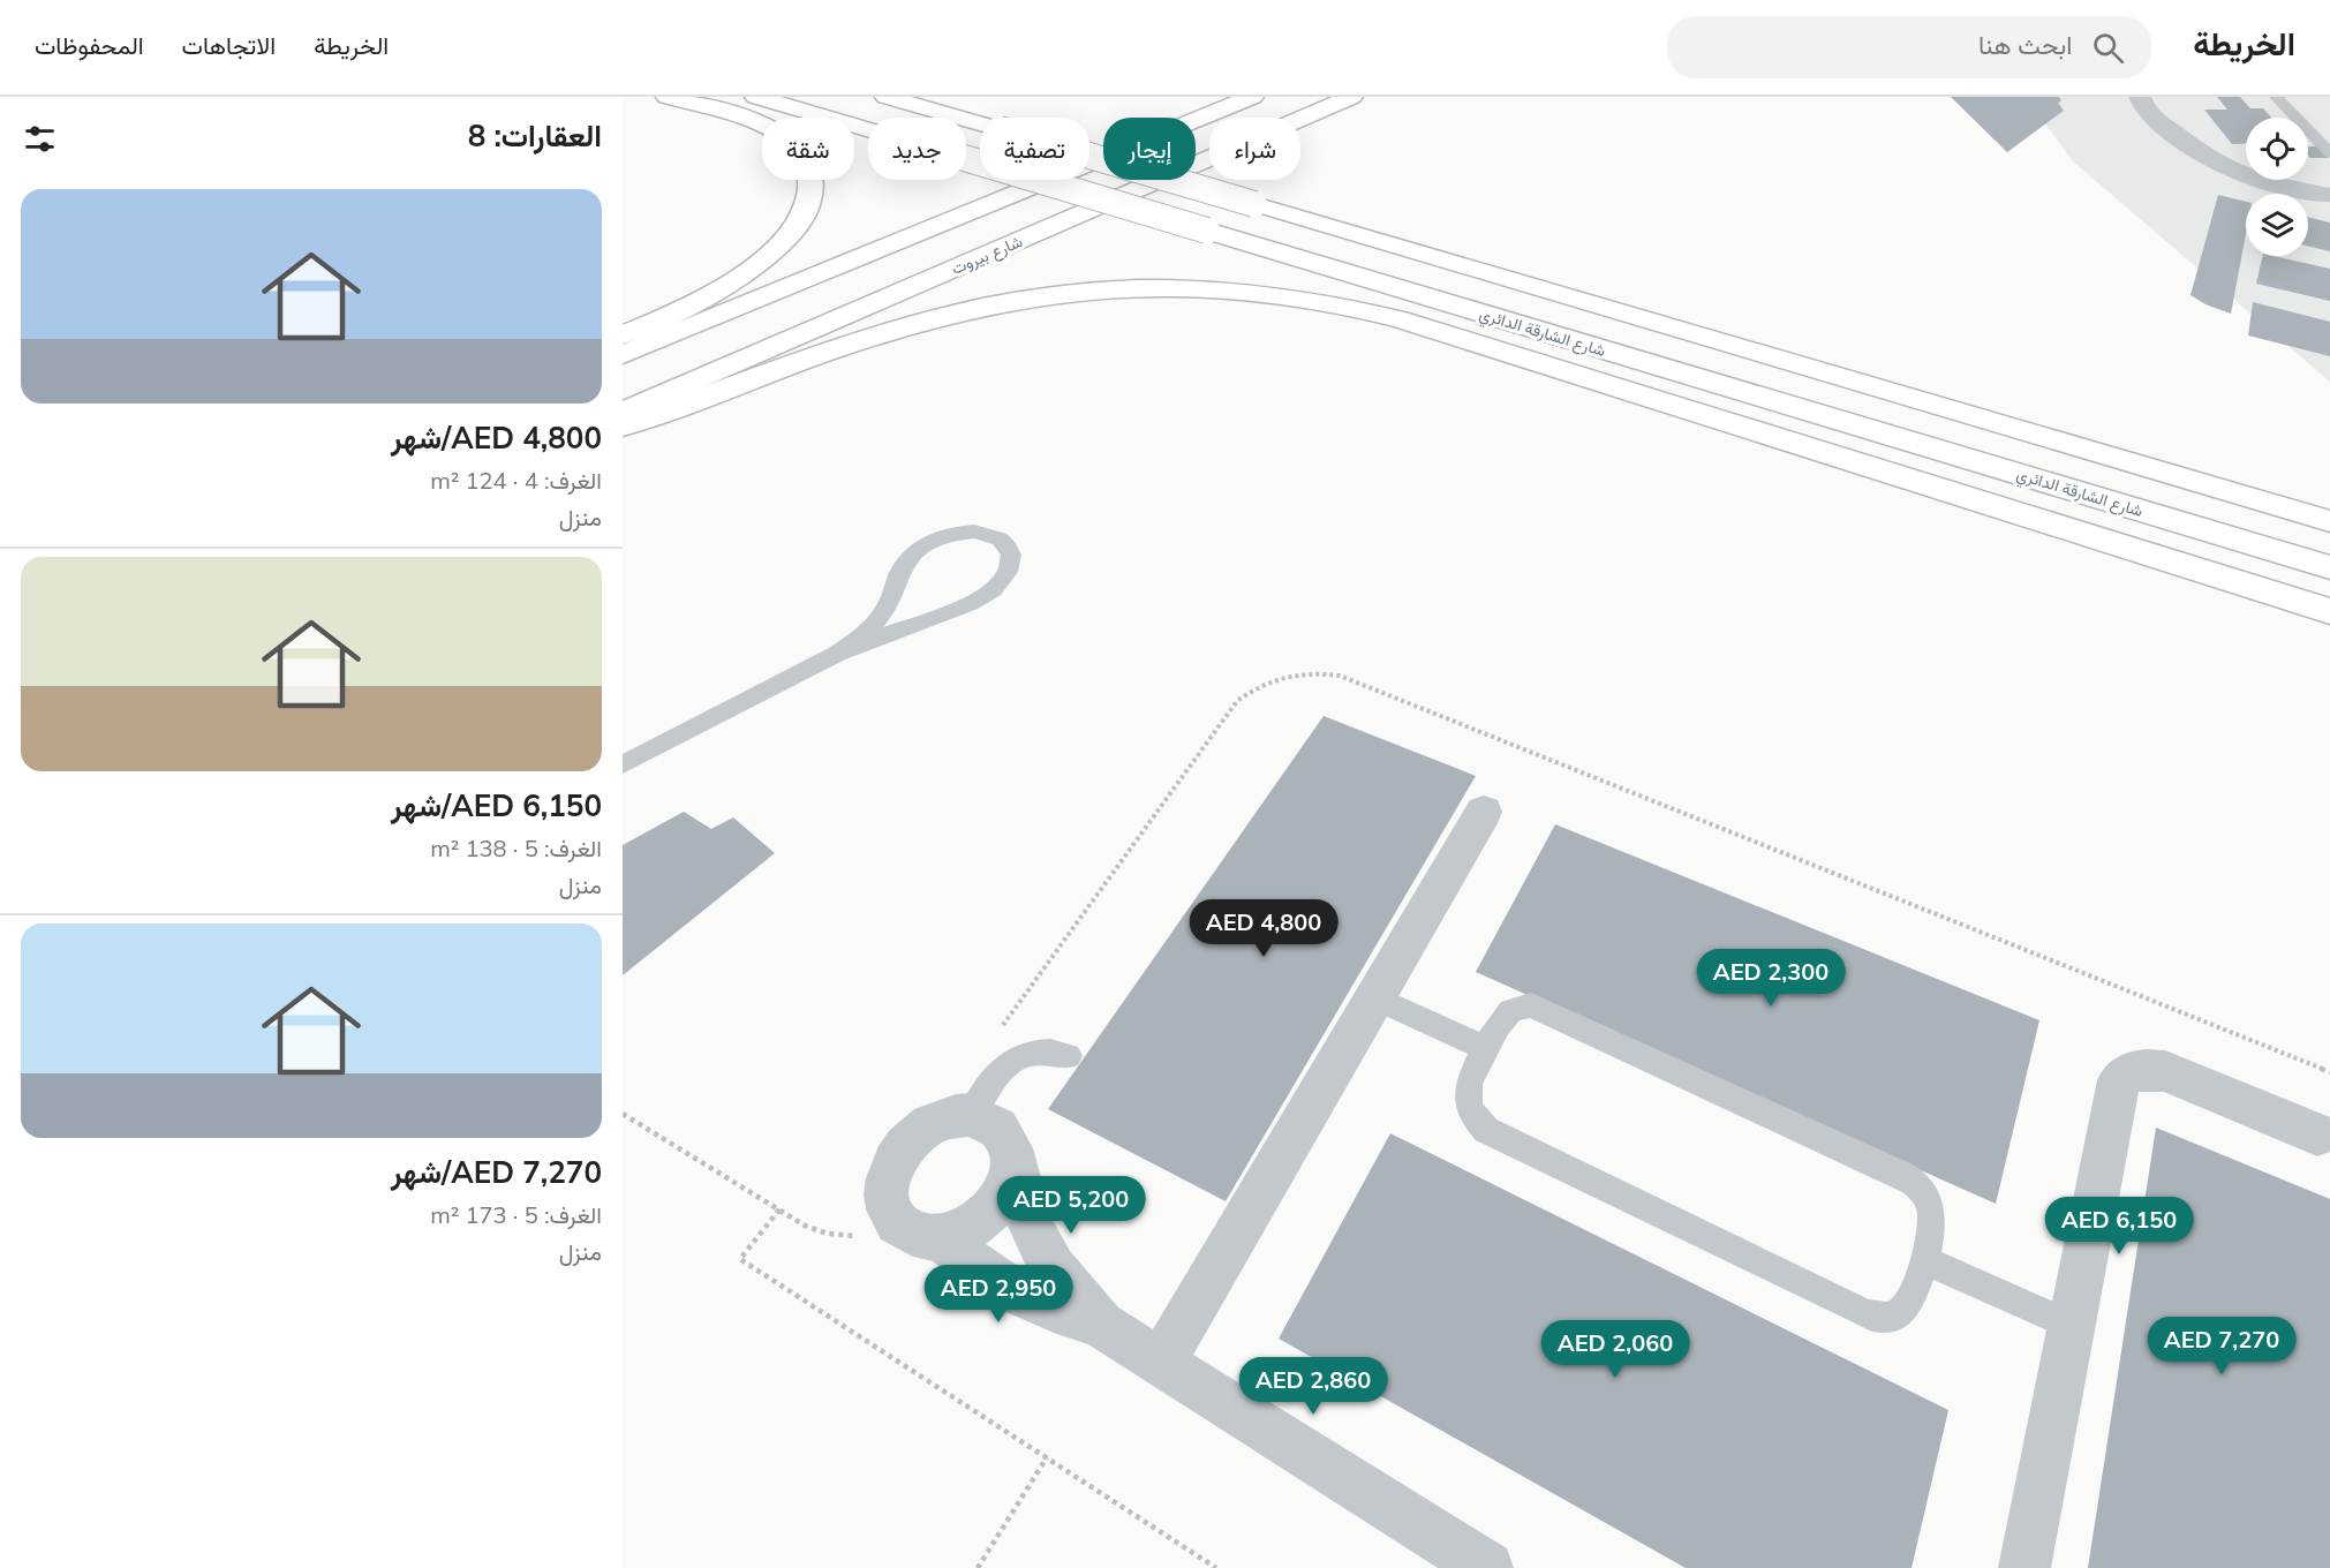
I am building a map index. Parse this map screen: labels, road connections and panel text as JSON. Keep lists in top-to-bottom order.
{
  "streets": {
    "main road": ["شارع بيروت", "شارع الشارقة الدائري"]
  },
  "page": {
    "header": "الخريطة",
    "search": "ابحث هنا",
    "nav": ["الخريطة", "الاتجاهات", "المحفوظات"],
    "heading": "العقارات: 8",
    "chip": [
      "شراء",
      "إيجار",
      "تصفية",
      "جديد",
      "شقة"
    ],
    "list": [
      {
        "name": "AED 4,800/شهر",
        "note": "الغرف: 4 · 124 m² · منزل"
      },
      {
        "name": "AED 6,150/شهر",
        "note": "الغرف: 5 · 138 m² · منزل"
      },
      {
        "name": "AED 7,270/شهر",
        "note": "الغرف: 5 · 173 m² · منزل"
      }
    ],
    "price": [
      "AED 4,800",
      "AED 2,300",
      "AED 5,200",
      "AED 6,150",
      "AED 2,950",
      "AED 7,270",
      "AED 2,060",
      "AED 2,860"
    ]
  }
}
